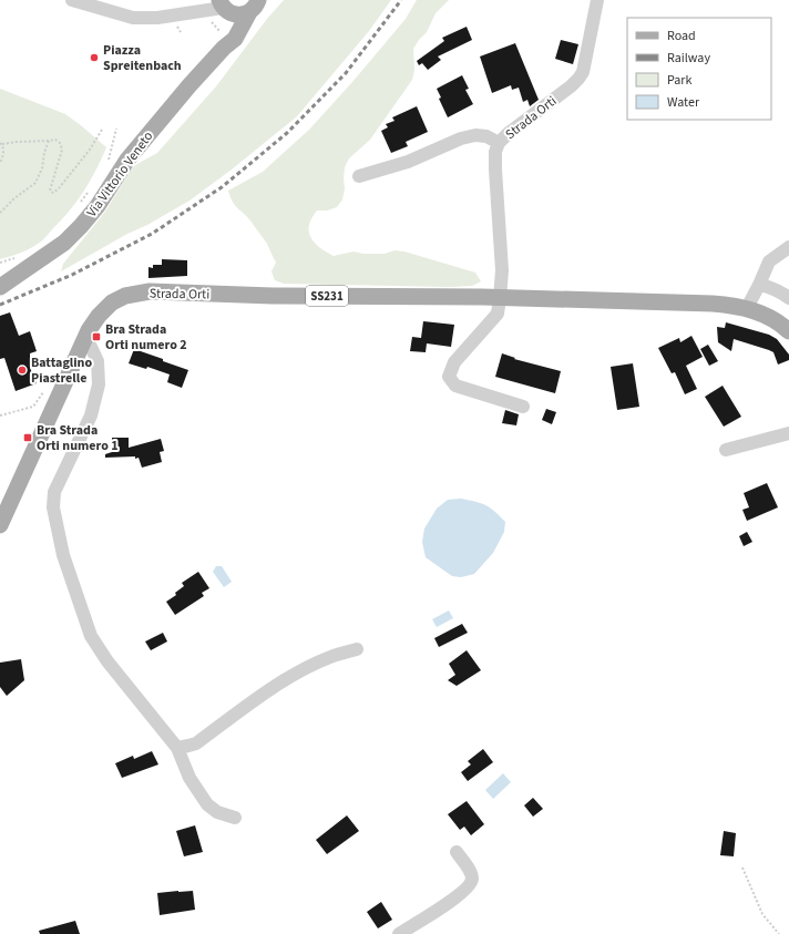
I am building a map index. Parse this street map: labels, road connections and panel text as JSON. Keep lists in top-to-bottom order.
{
  "streets": {
    "main road": ["Strada Orti", "Via Vittorio Veneto", "SS231"]
  },
  "places": {
    "other": ["Piazza Spreitenbach", "Battaglino Piastrelle"],
    "transit": ["Bra Strada Orti numero 2", "Bra Strada Orti numero 1"]
  },
  "legend": [
    "Road",
    "Railway",
    "Park",
    "Water"
  ]
}
